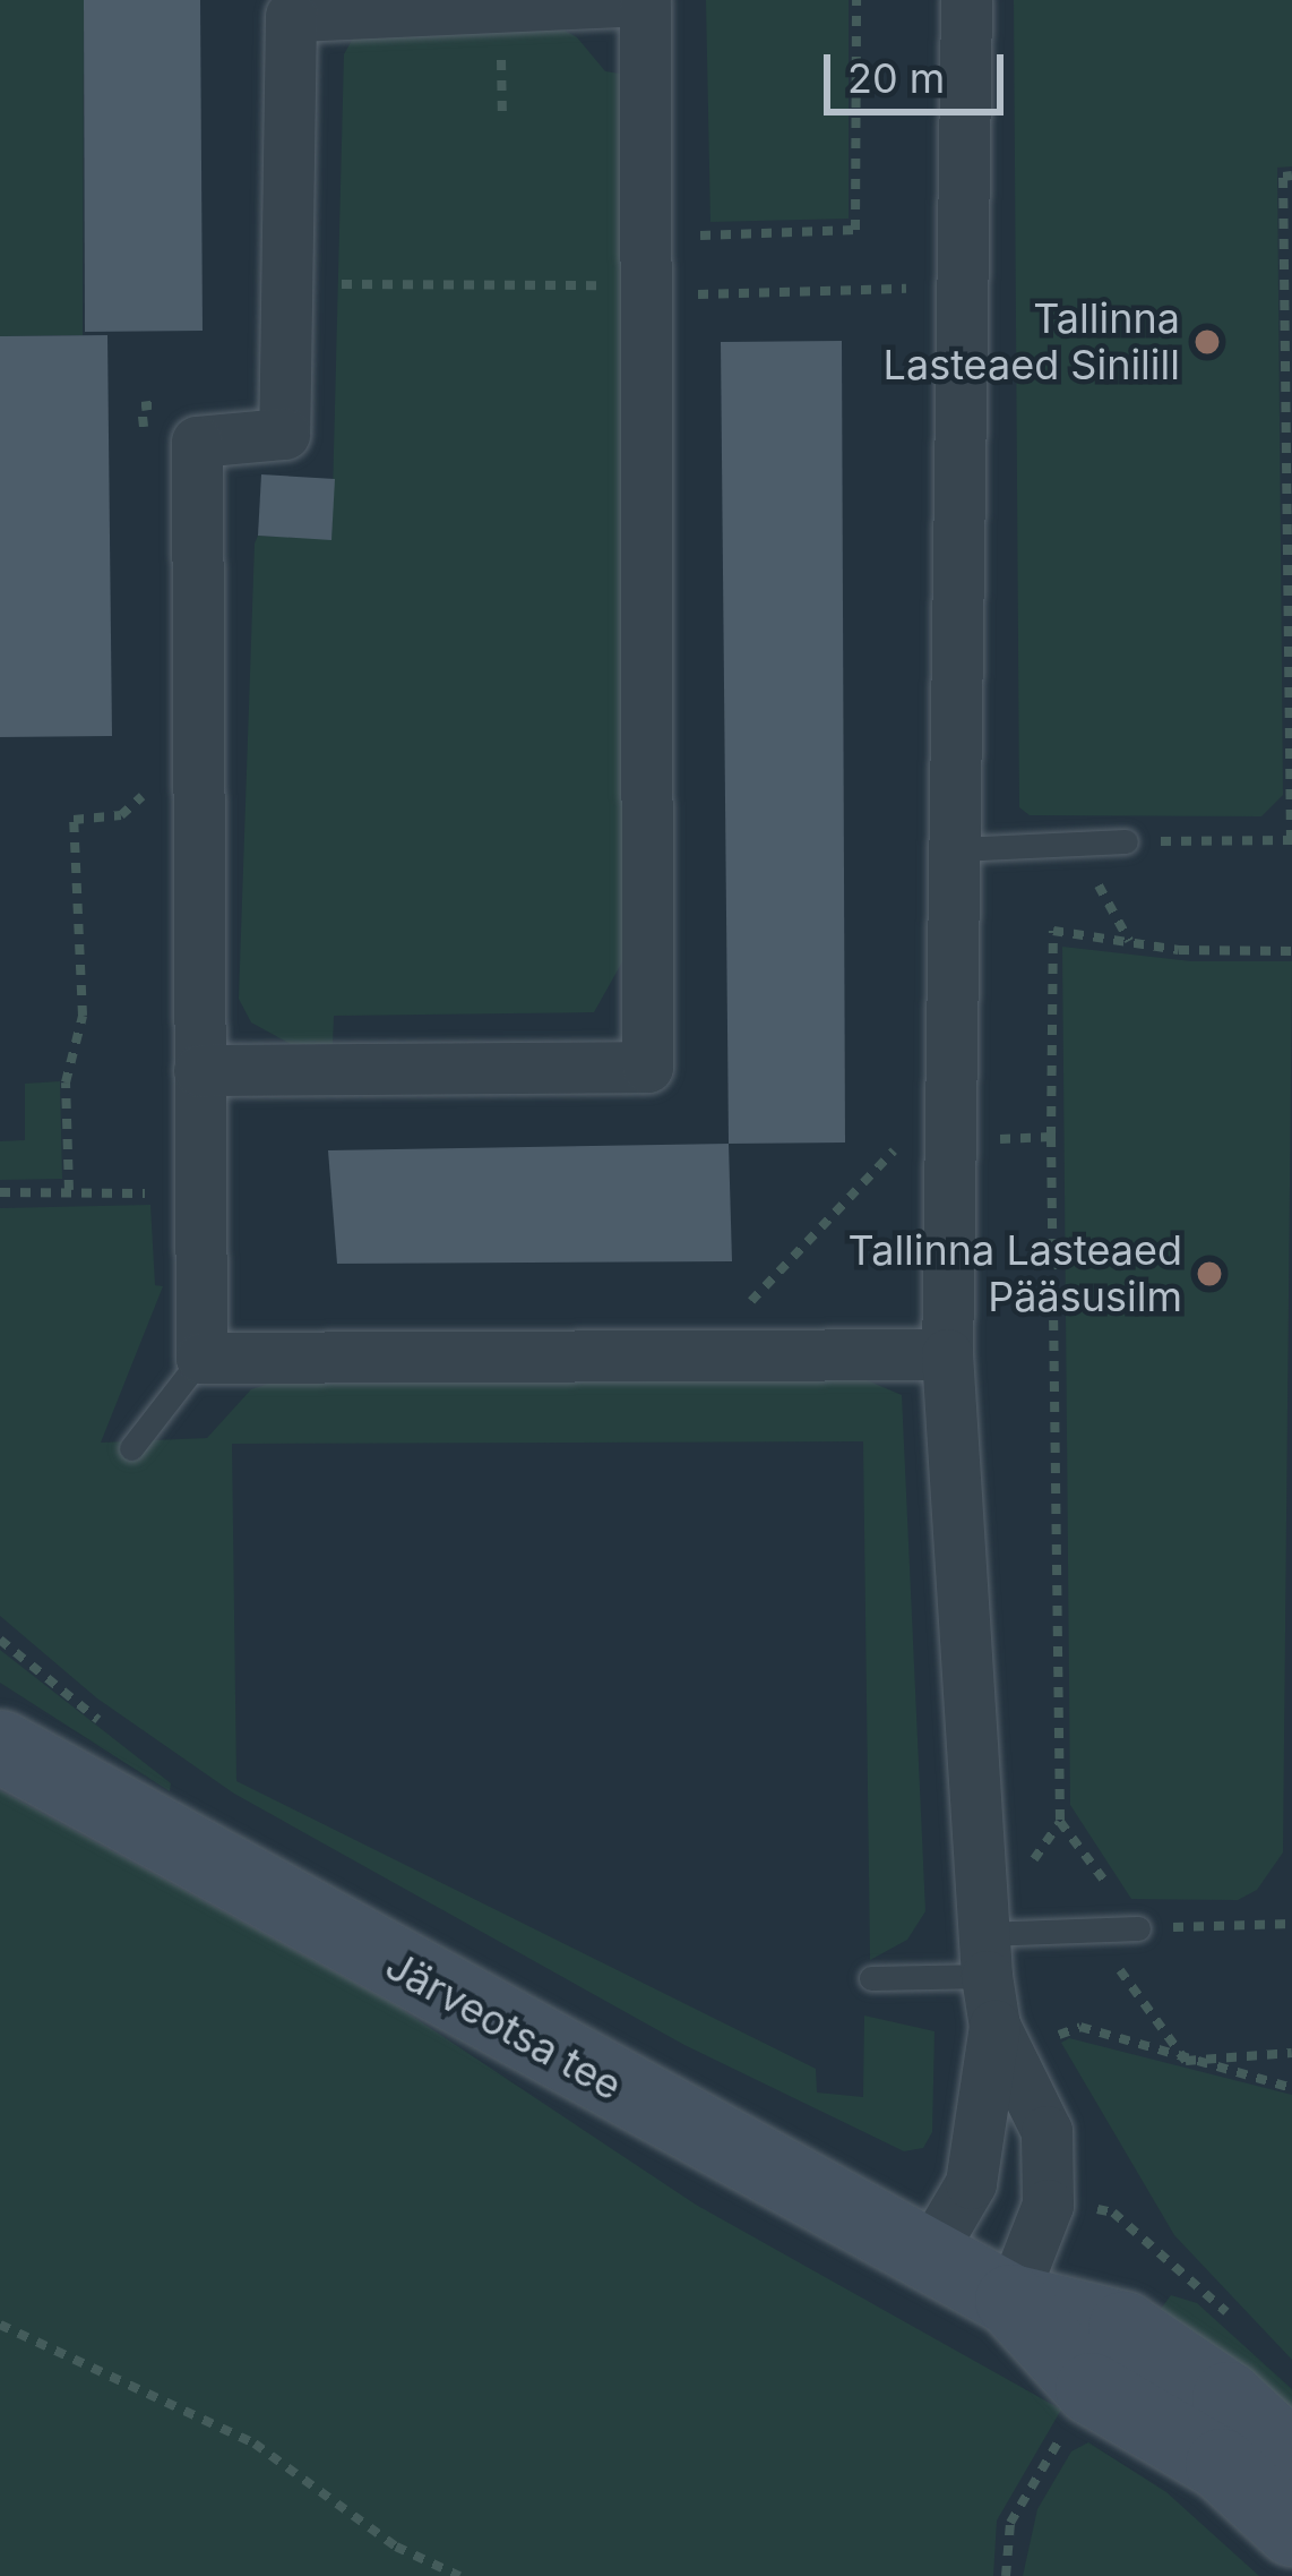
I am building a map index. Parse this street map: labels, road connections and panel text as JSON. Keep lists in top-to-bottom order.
{
  "streets": {
    "main road": ["Järveotsa tee"]
  },
  "places": ["Tallinna Lasteaed Sinilill", "Tallinna Lasteaed Pääsusilm"],
  "scale_bar": "20 m"
}
